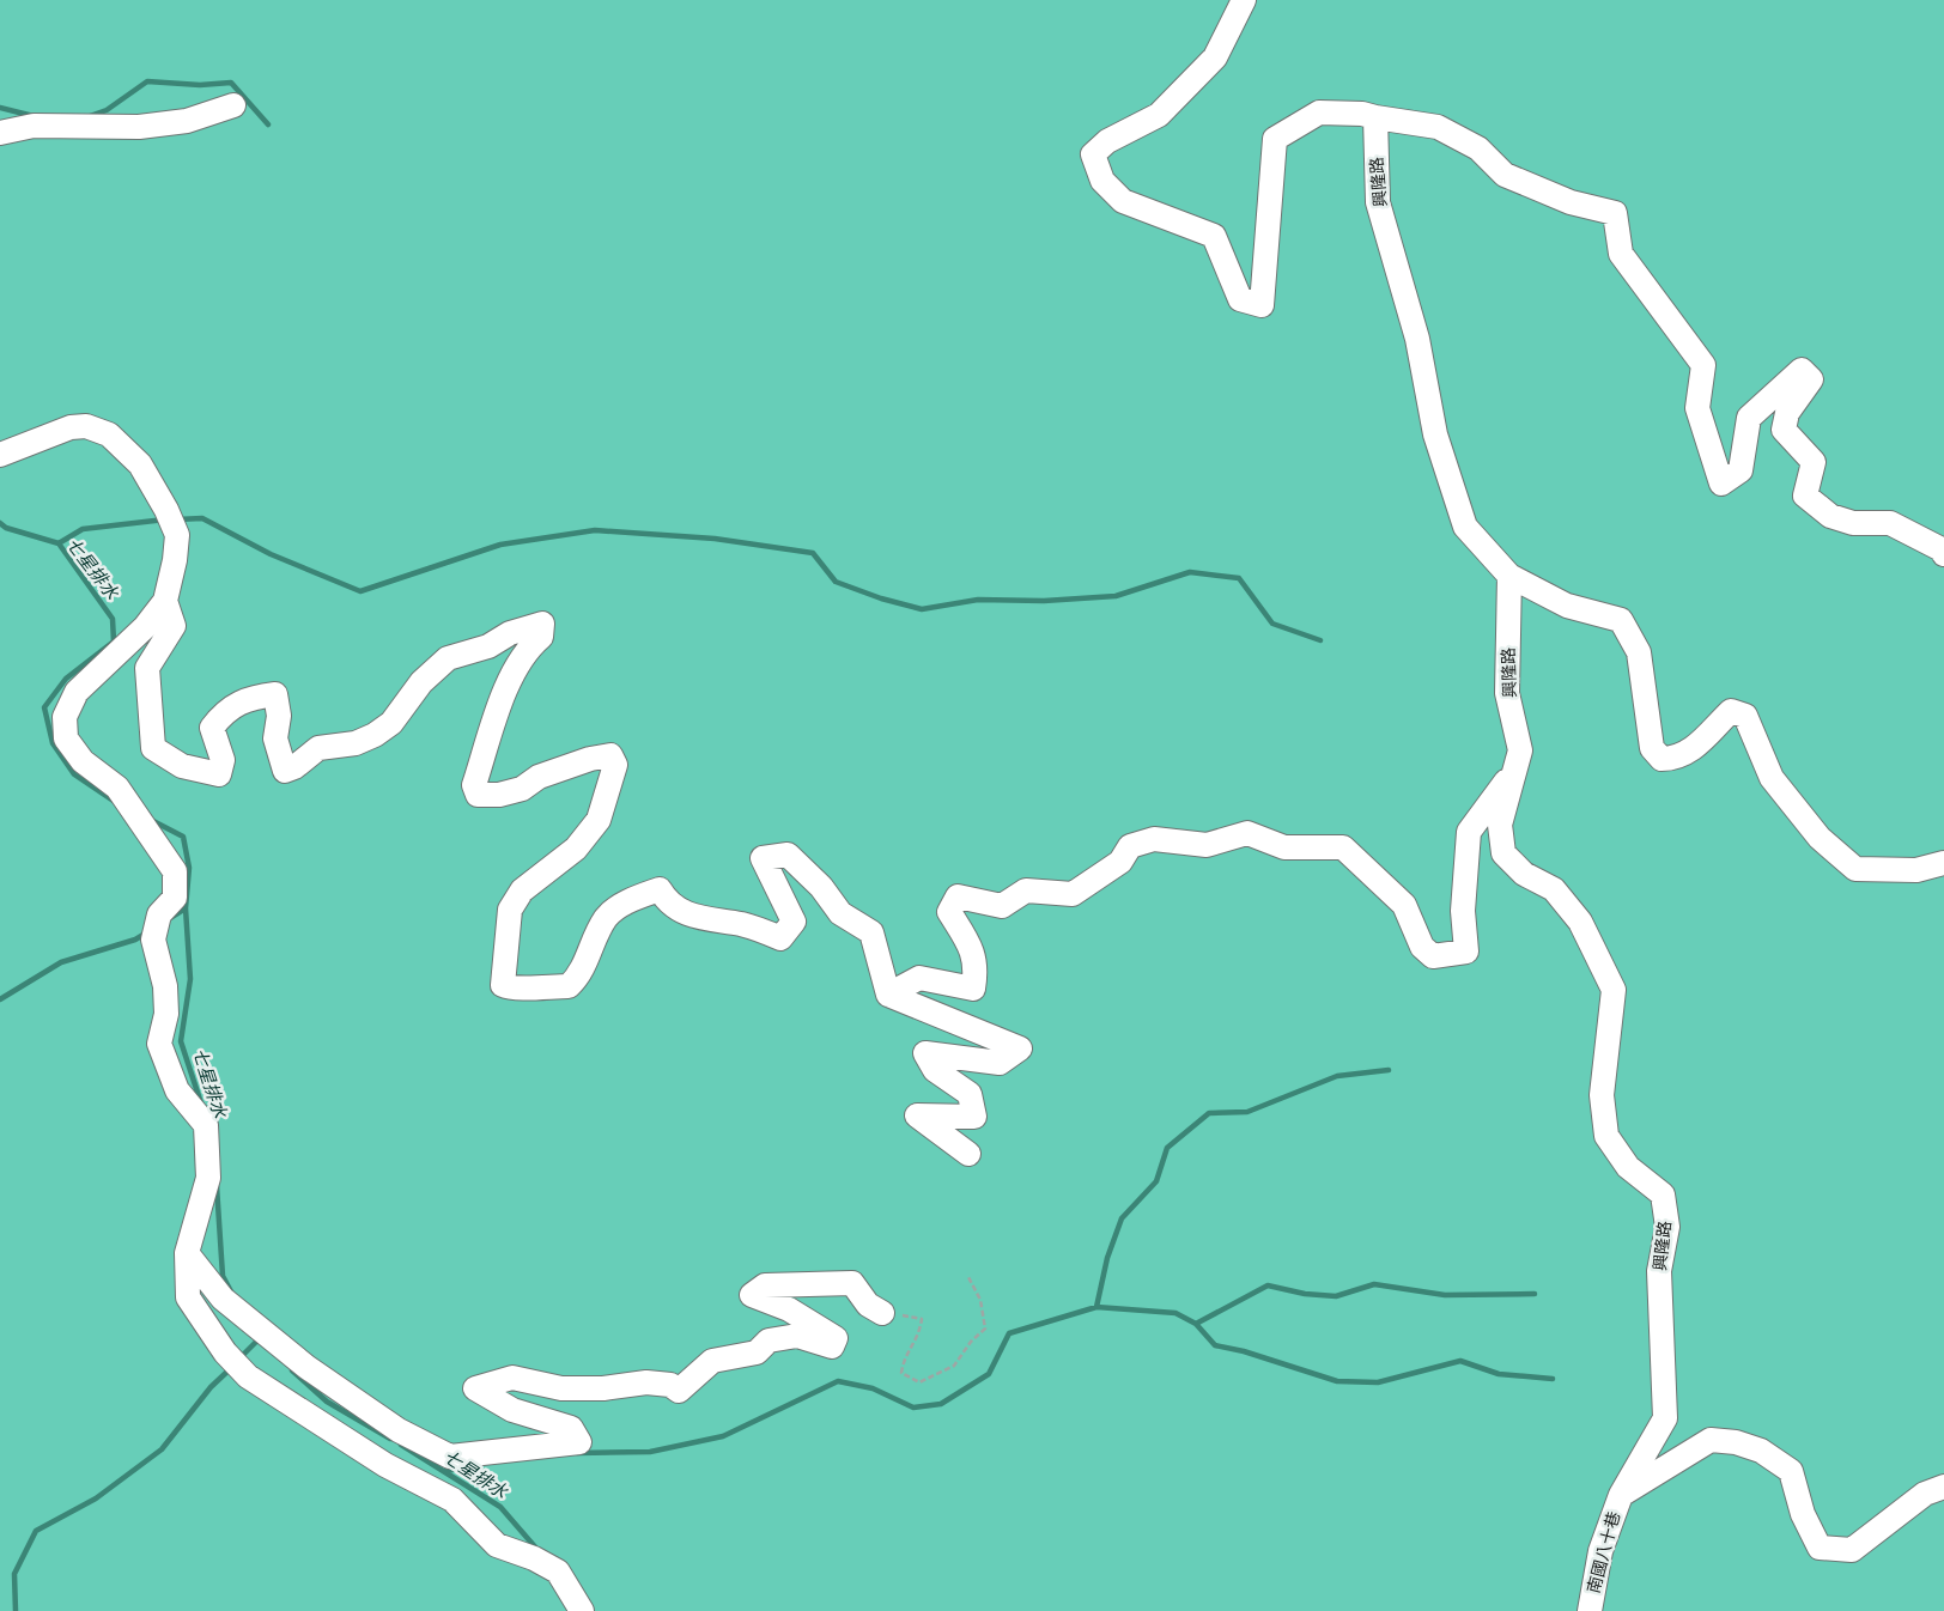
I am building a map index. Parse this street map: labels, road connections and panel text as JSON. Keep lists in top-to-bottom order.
{
  "streets": {
    "street": ["興隆路", "南國八十巷"]
  },
  "crossings": [
    ["興隆路", "南國八十巷"]
  ],
  "water": ["七星排水"]
}
